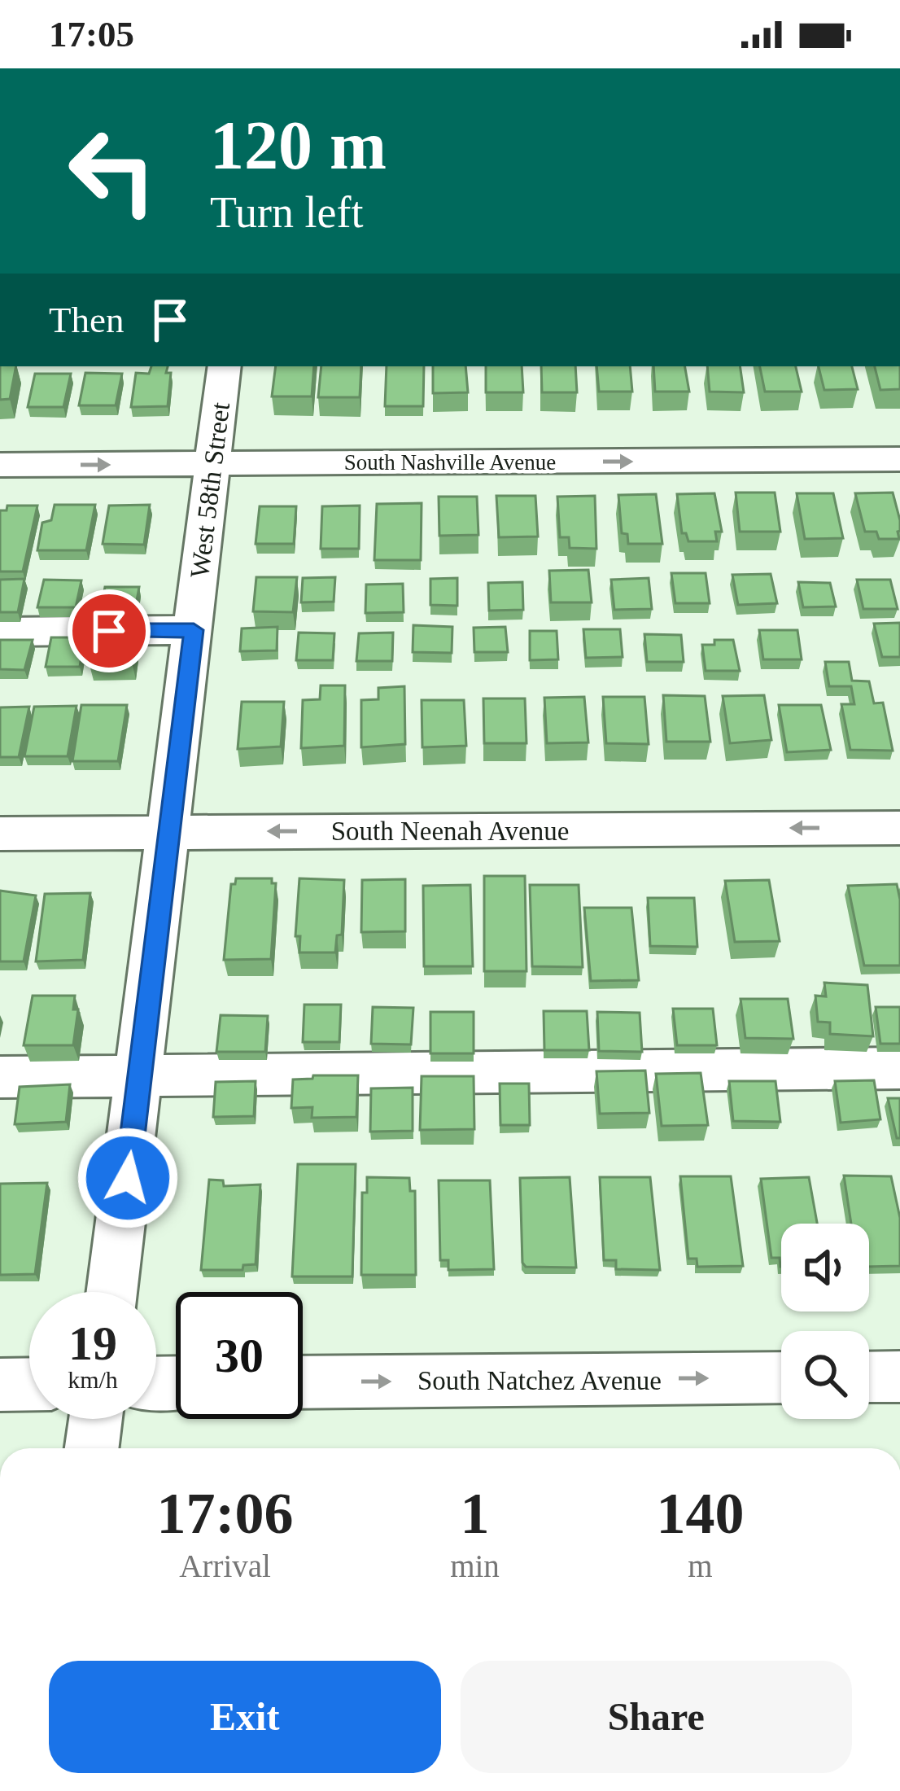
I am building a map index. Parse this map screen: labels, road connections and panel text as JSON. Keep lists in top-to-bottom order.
{
  "streets": {
    "street": [
      "South Nashville Avenue",
      "West 58th Street",
      "South Neenah Avenue",
      "South Natchez Avenue"
    ]
  },
  "crossings": [
    ["South Nashville Avenue", "West 58th Street"],
    ["West 58th Street", "South Neenah Avenue"]
  ],
  "one_way": ["South Nashville Avenue"],
  "page": {
    "status": "17:05",
    "turn": ["120 m", "Turn left"],
    "then": "Then",
    "speed": "19 km/h",
    "limit": "30",
    "eta": [
      "17:06",
      "Arrival",
      "1",
      "min",
      "140",
      "m"
    ],
    "buttons": ["Exit", "Share"]
  }
}
